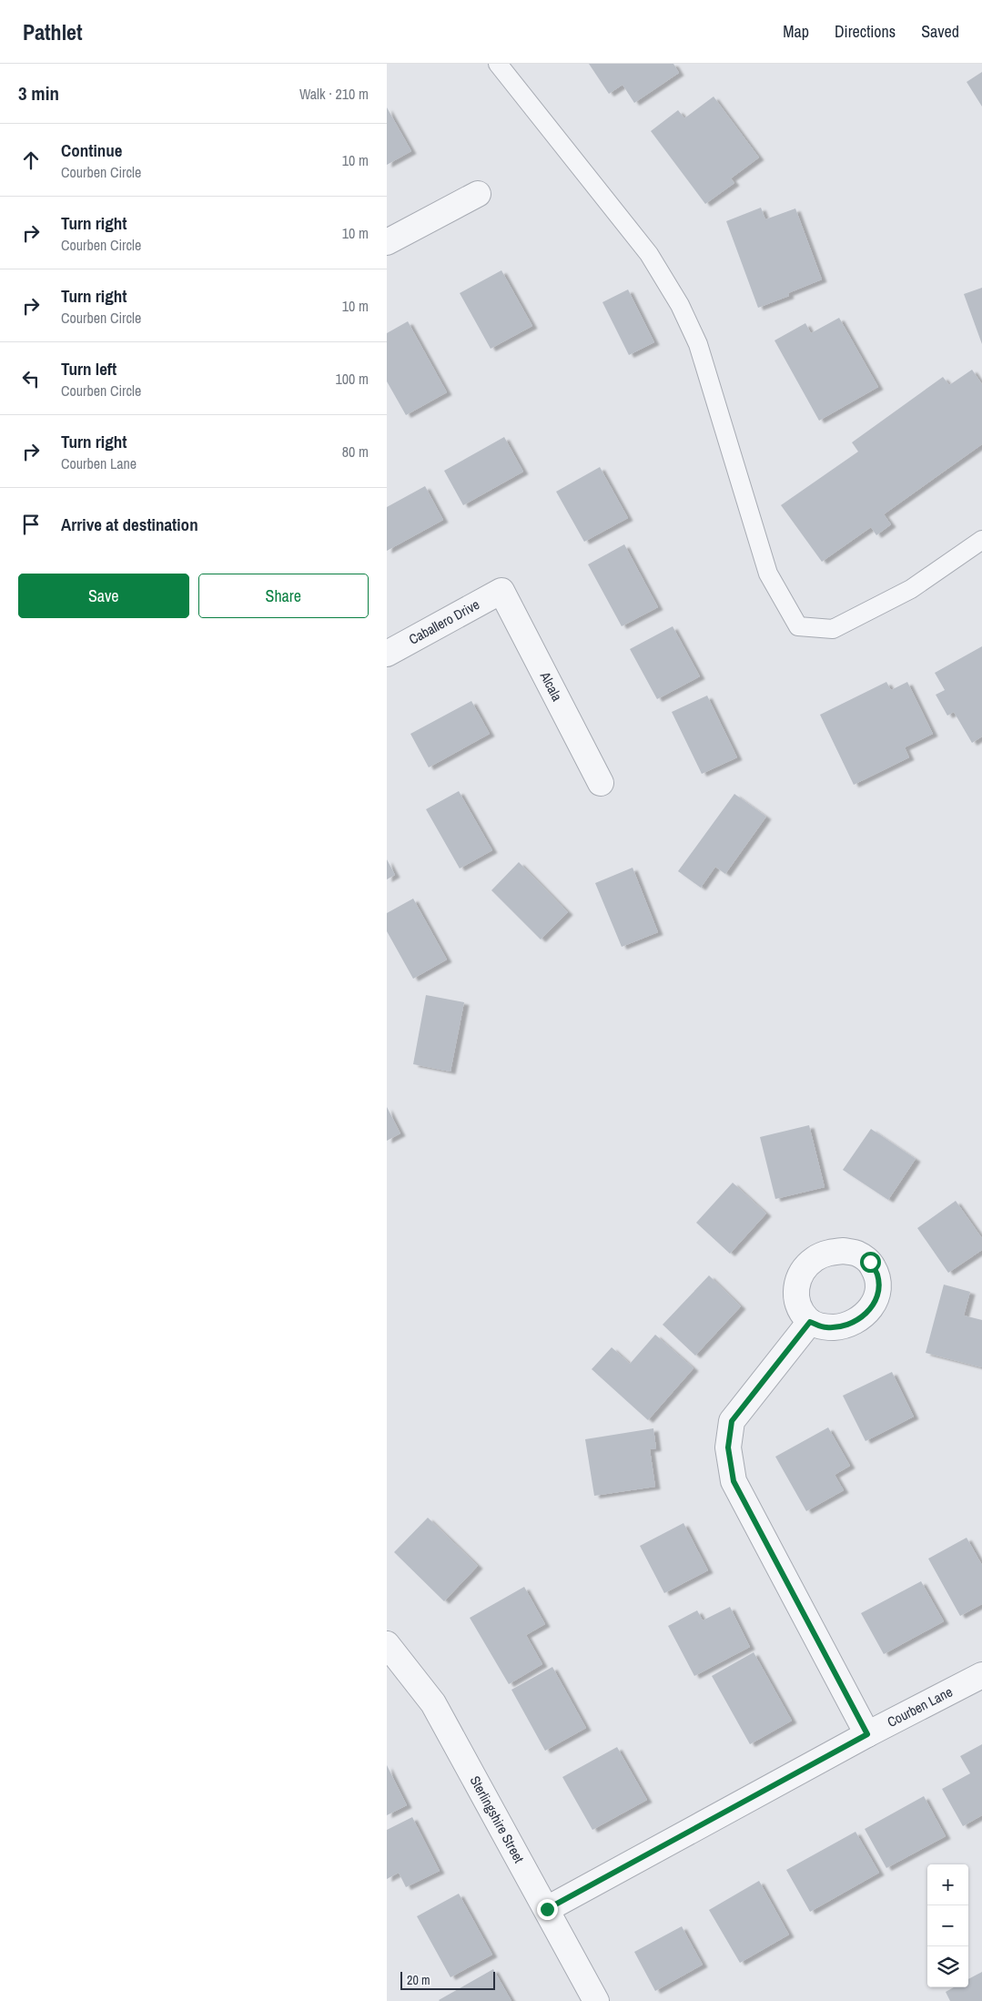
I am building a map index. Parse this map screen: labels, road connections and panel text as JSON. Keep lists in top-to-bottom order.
{
  "streets": {
    "street": [
      "Caballero Drive",
      "Alcala",
      "Courben Lane",
      "Sterlingshire Street"
    ]
  },
  "crossings": [
    ["Caballero Drive", "Alcala"],
    ["Courben Lane", "Sterlingshire Street"]
  ],
  "scale_bar": "20 m",
  "page": {
    "header": "Pathlet",
    "nav": ["Map", "Directions", "Saved"],
    "heading": ["3 min", "Walk · 210 m"],
    "list": [
      ["Continue", "Courben Circle", "10 m"],
      ["Turn right", "Courben Circle", "10 m"],
      ["Turn right", "Courben Circle", "10 m"],
      ["Turn left", "Courben Circle", "100 m"],
      ["Turn right", "Courben Lane", "80 m"],
      "Arrive at destination"
    ],
    "buttons": ["Save", "Share"],
    "map_buttons": ["+", "−"],
    "scale": "20 m"
  }
}
